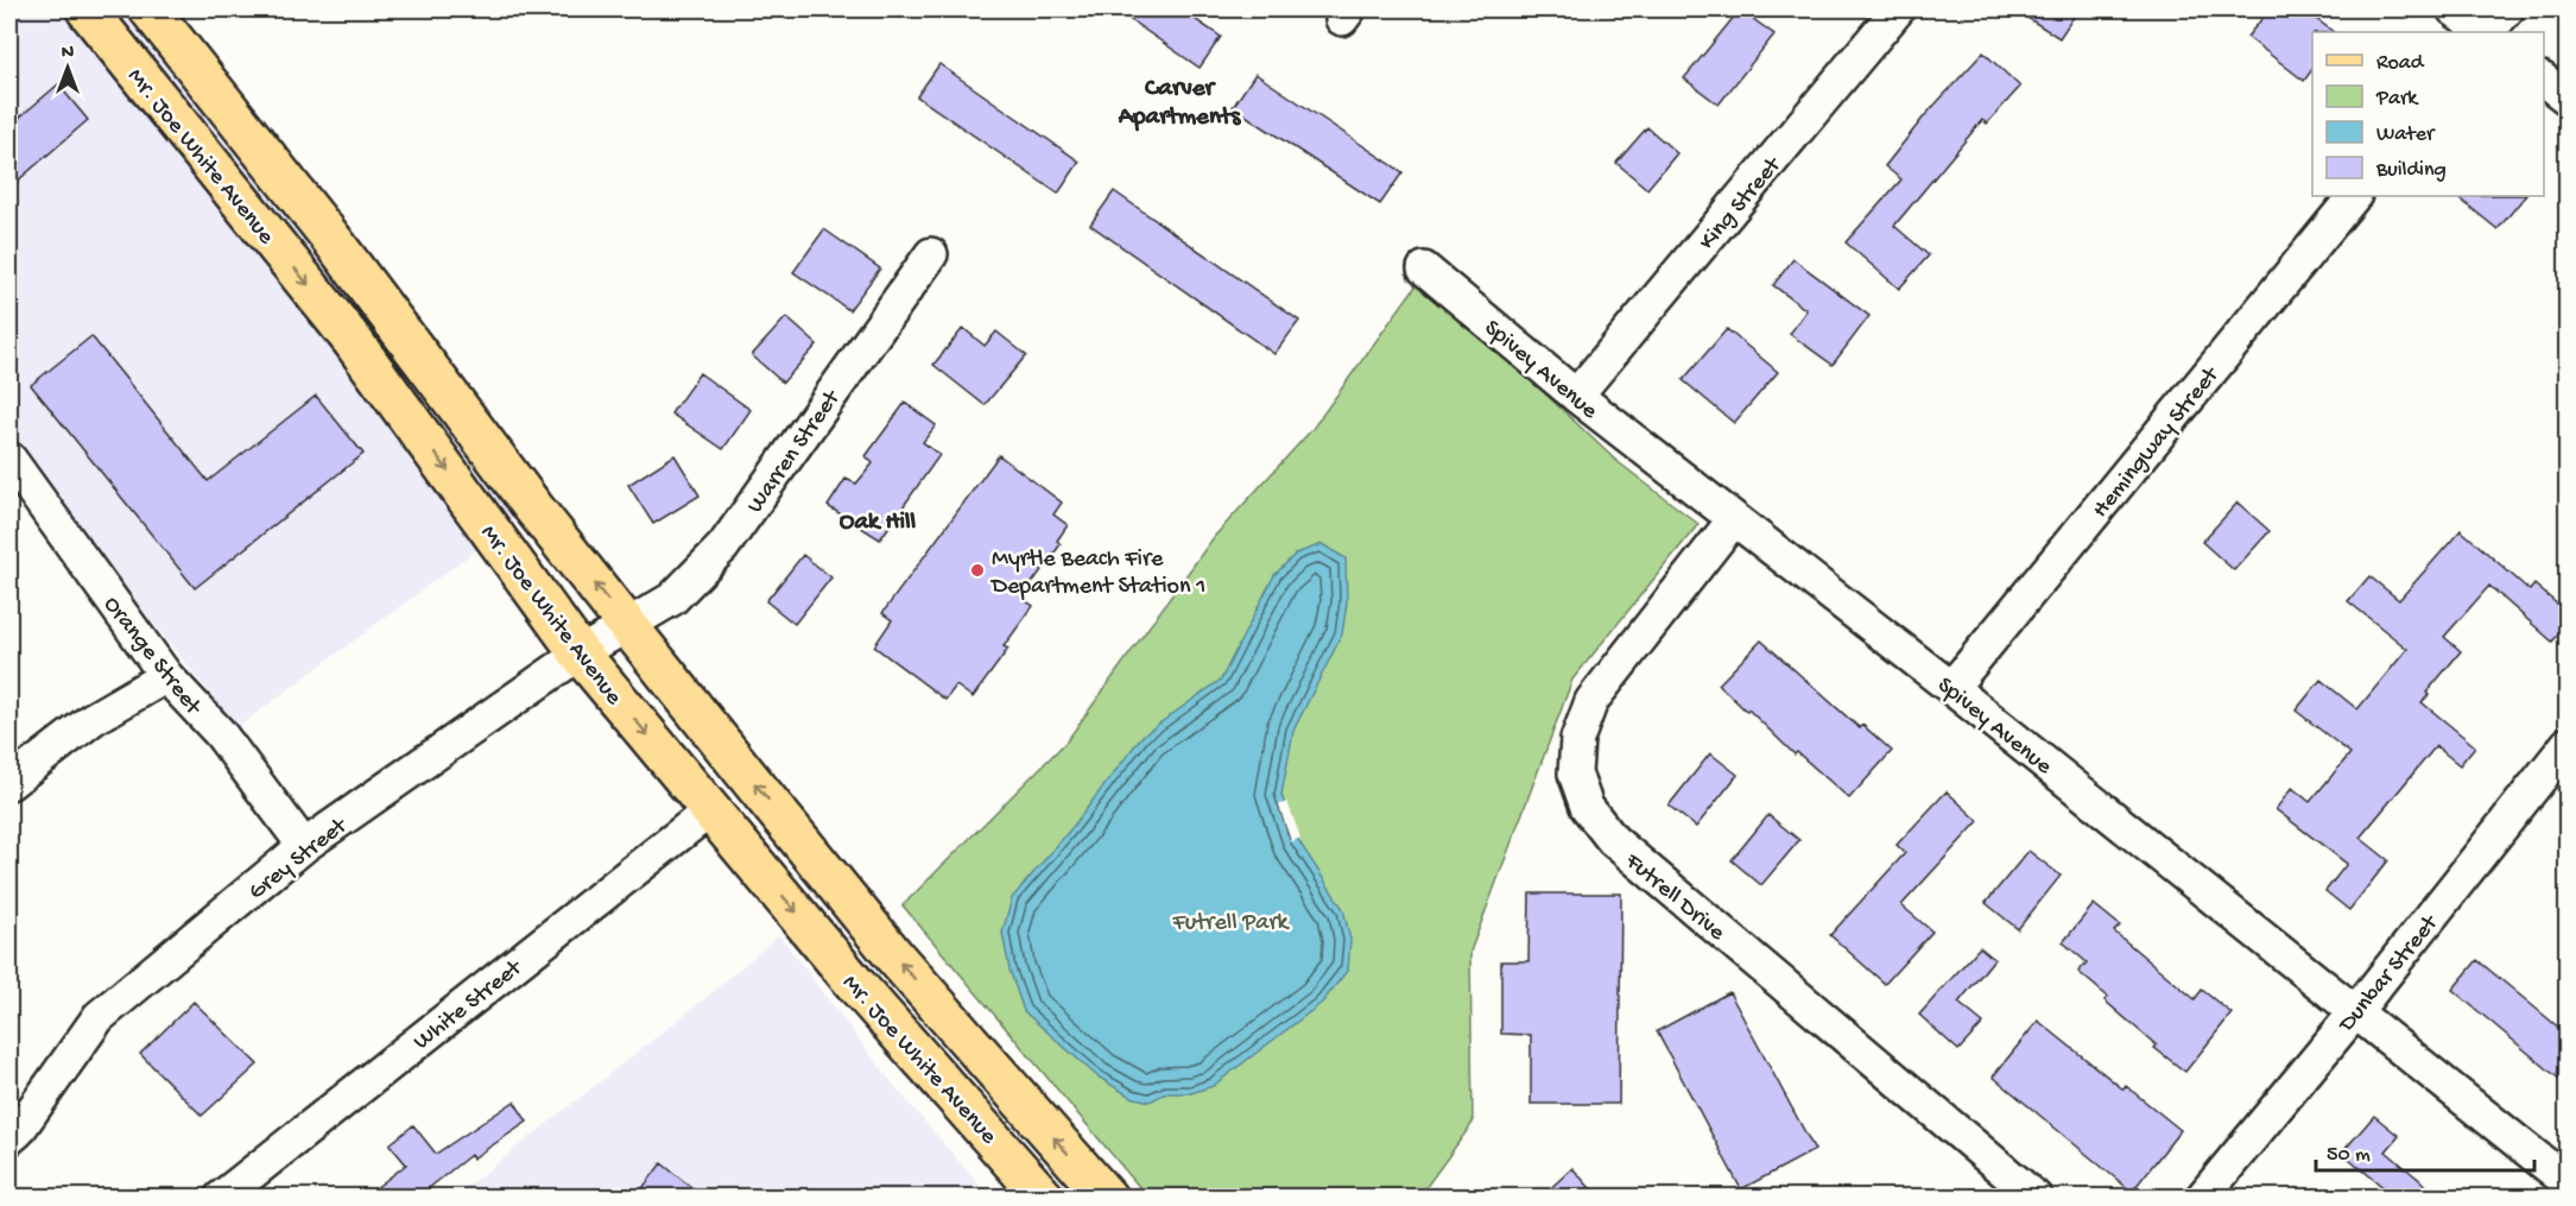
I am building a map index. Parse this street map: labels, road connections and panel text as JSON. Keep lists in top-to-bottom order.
{
  "streets": {
    "main road": ["Mr. Joe White Avenue"],
    "street": [
      "King Street",
      "Spivey Avenue",
      "Hemingway Street",
      "Warren Street",
      "Orange Street",
      "Grey Street",
      "Futrell Drive",
      "Dunbar Street",
      "White Street"
    ]
  },
  "crossings": [
    ["Mr. Joe White Avenue", "Warren Street"],
    ["Mr. Joe White Avenue", "Grey Street"],
    ["Mr. Joe White Avenue", "White Street"],
    ["King Street", "Spivey Avenue"],
    ["Spivey Avenue", "Hemingway Street"],
    ["Spivey Avenue", "Futrell Drive"],
    ["Spivey Avenue", "Dunbar Street"],
    ["Warren Street", "Grey Street"],
    ["Orange Street", "Grey Street"]
  ],
  "districts": ["Carver Apartments", "Oak Hill"],
  "parks": ["Futrell Park"],
  "places": ["Myrtle Beach Fire Department Station 1"],
  "legend": [
    "Road",
    "Park",
    "Water",
    "Building"
  ],
  "scale_bar": "50 m",
  "north": "top"
}
